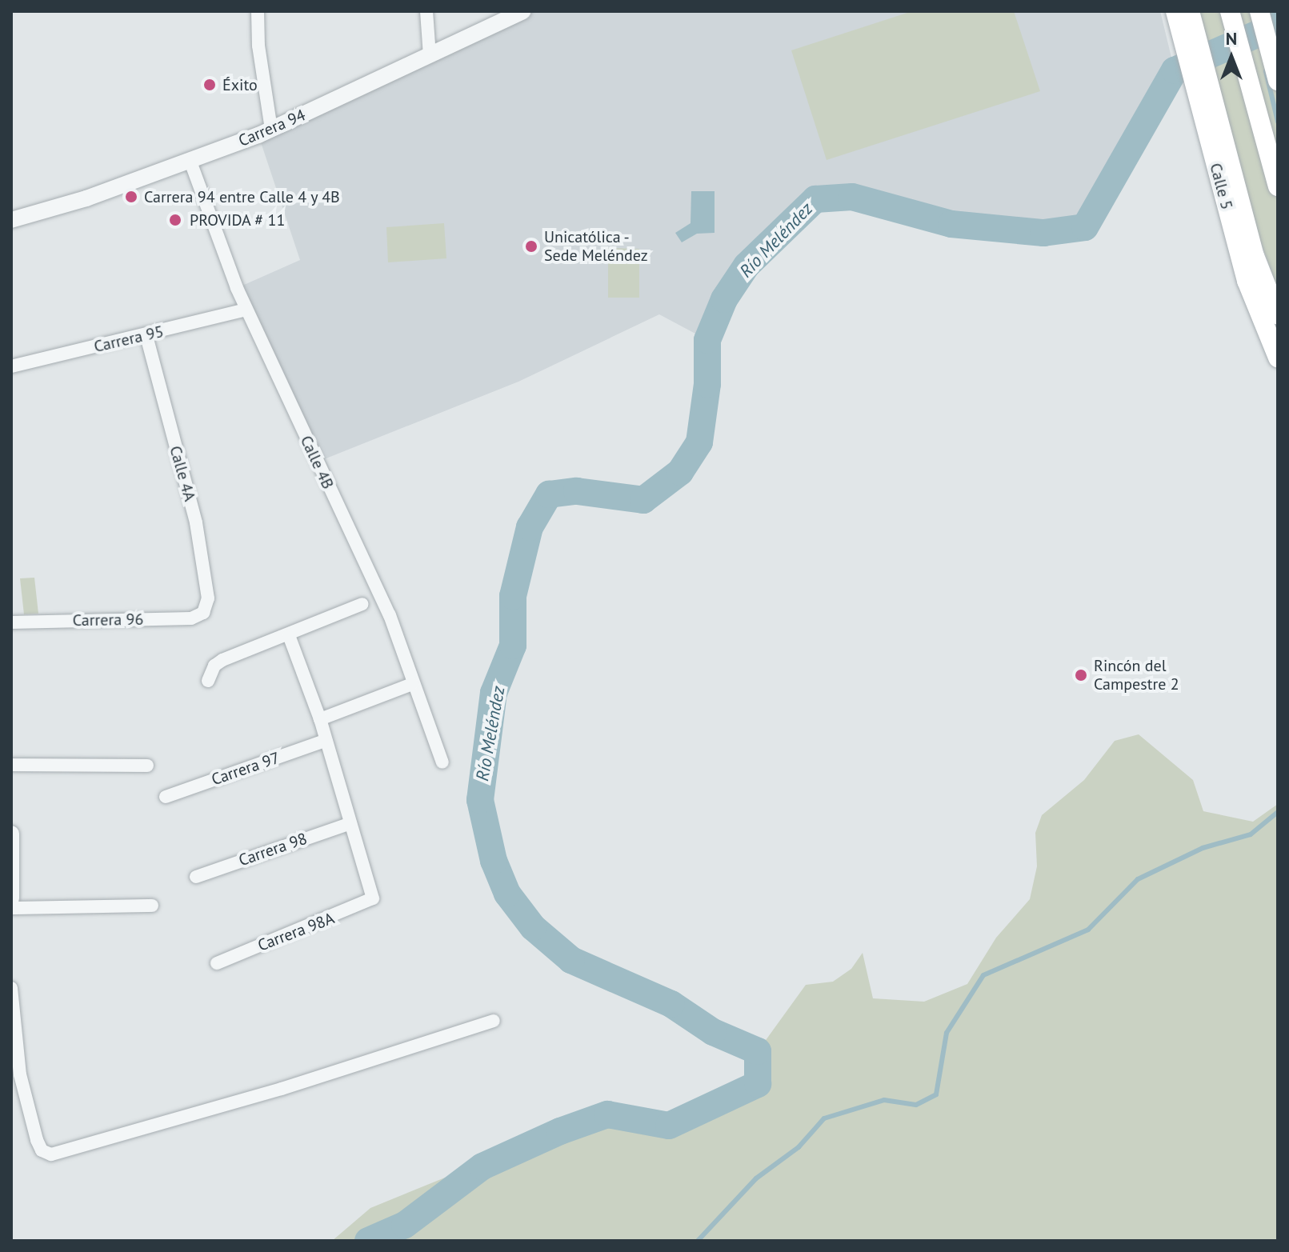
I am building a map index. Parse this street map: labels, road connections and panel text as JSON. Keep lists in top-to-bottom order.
{
  "streets": {
    "main road": ["Calle 5"],
    "street": [
      "Carrera 94",
      "Carrera 95",
      "Calle 4B",
      "Calle 4A",
      "Carrera 96",
      "Carrera 97",
      "Carrera 98",
      "Carrera 98A"
    ]
  },
  "crossings": [
    ["Carrera 94", "Calle 4B"],
    ["Carrera 95", "Calle 4B"],
    ["Carrera 95", "Calle 4A"],
    ["Calle 4A", "Carrera 96"],
    ["Carrera 98", "Carrera 98A"]
  ],
  "water": ["Río Meléndez"],
  "places": [
    "Éxito",
    "Carrera 94 entre Calle 4 y 4B",
    "PROVIDA # 11",
    "Unicatólica - Sede Meléndez",
    "Rincón del Campestre 2"
  ],
  "north": "top"
}
